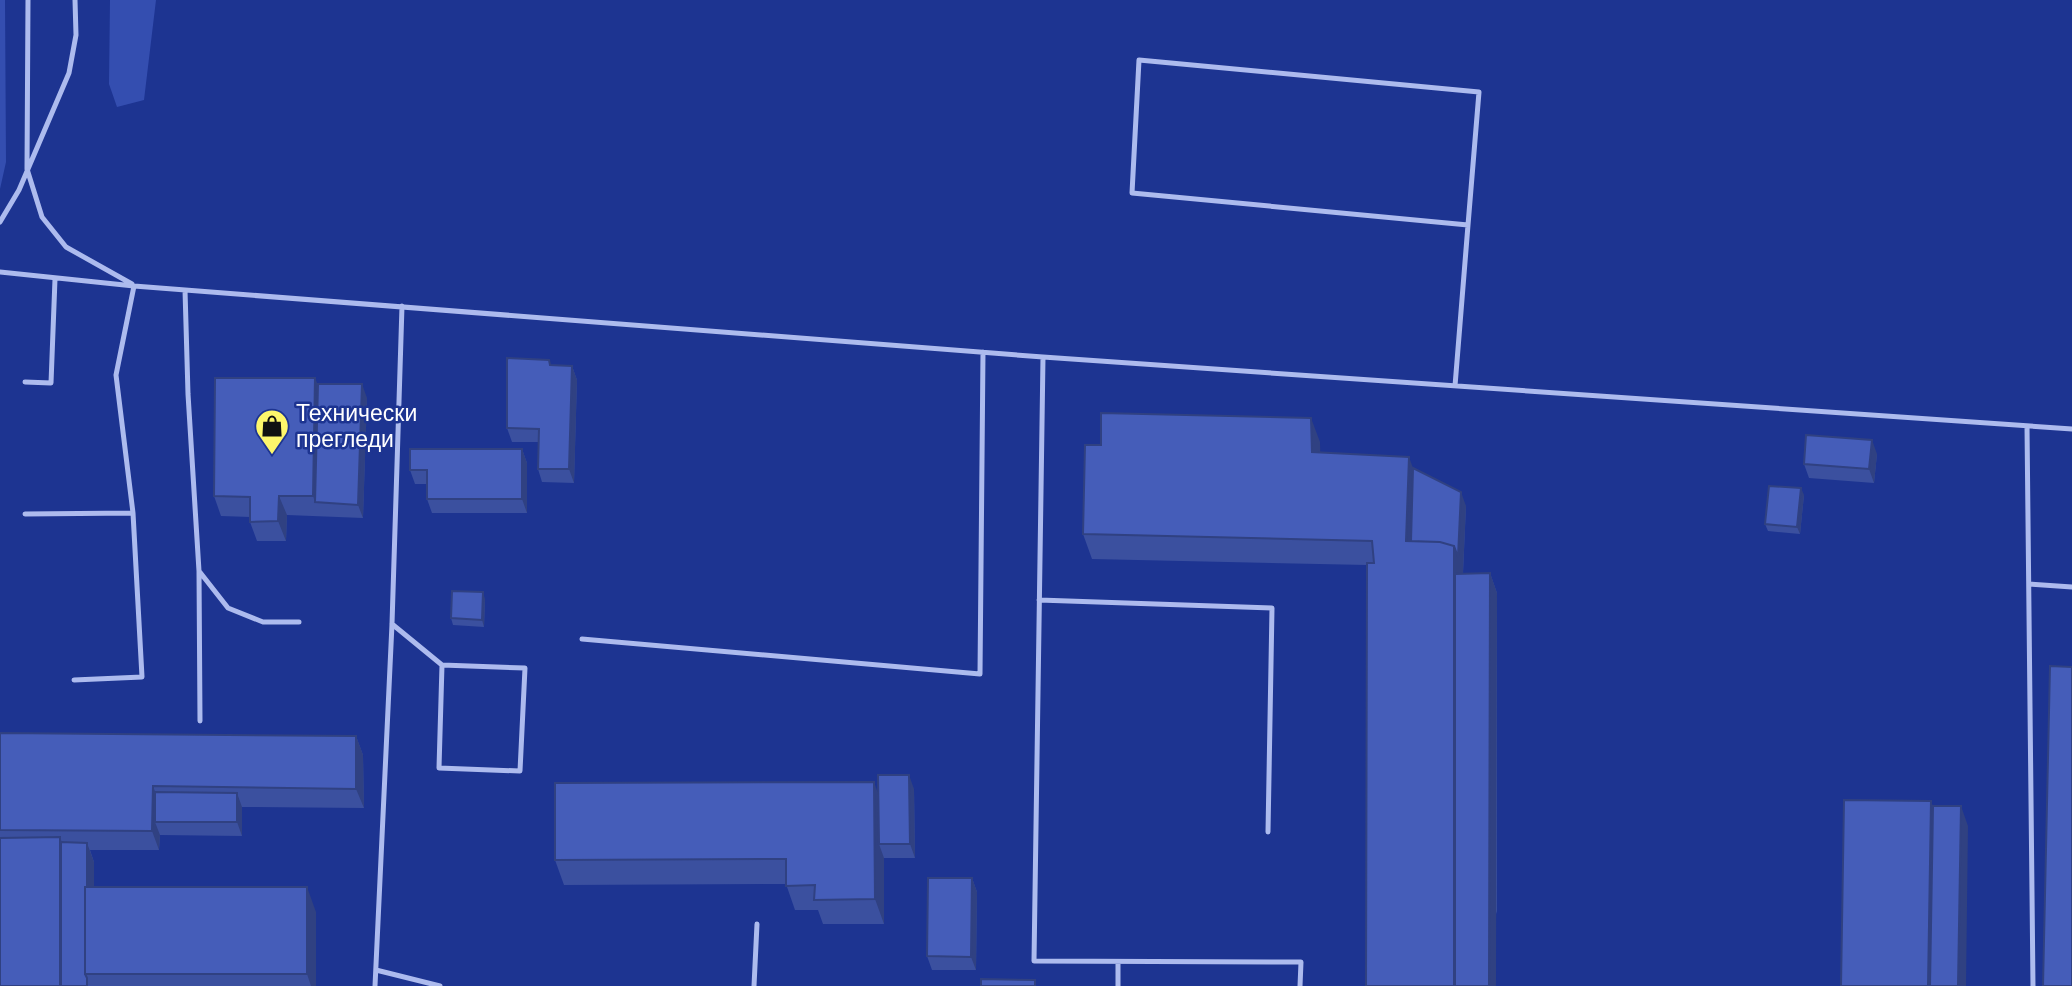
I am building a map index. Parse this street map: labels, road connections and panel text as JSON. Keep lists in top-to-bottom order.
{
  "places": {
    "shop": ["Технически прегледи"]
  }
}
